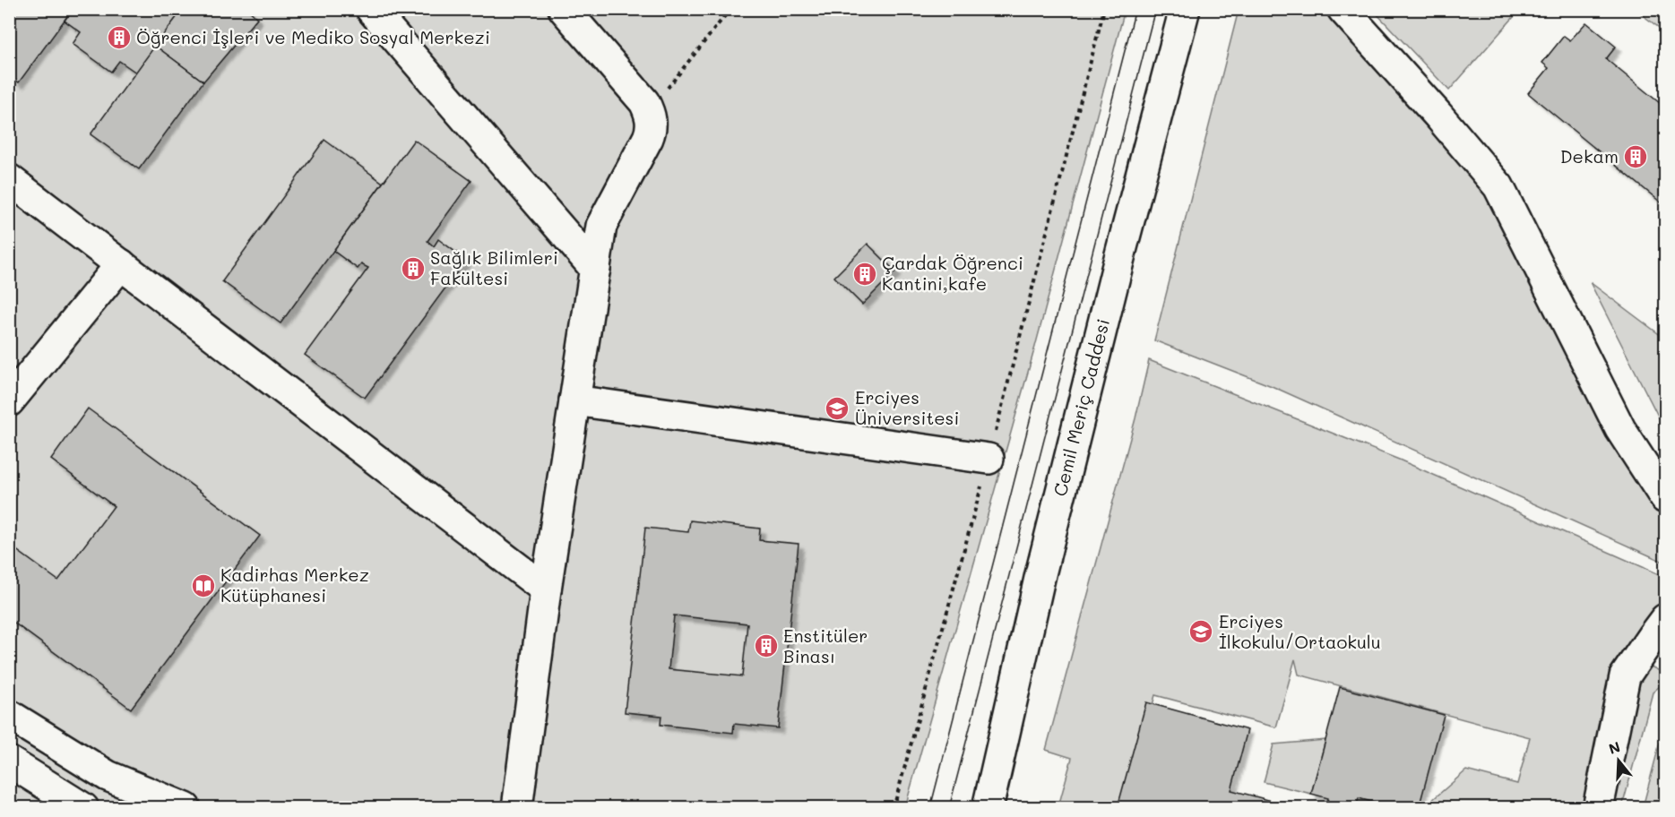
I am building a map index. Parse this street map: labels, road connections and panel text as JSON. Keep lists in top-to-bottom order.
{
  "streets": {
    "street": ["Cemil Meriç Caddesi"]
  },
  "places": {
    "building": [
      "Öğrenci İşleri ve Mediko Sosyal Merkezi",
      "Dekam",
      "Sağlık Bilimleri Fakültesi",
      "Çardak Öğrenci Kantini,kafe",
      "Enstitüler Binası"
    ],
    "school or university": ["Erciyes Üniversitesi", "Erciyes İlkokulu/Ortaokulu"],
    "library": ["Kadirhas Merkez Kütüphanesi"]
  },
  "north": "top"
}
